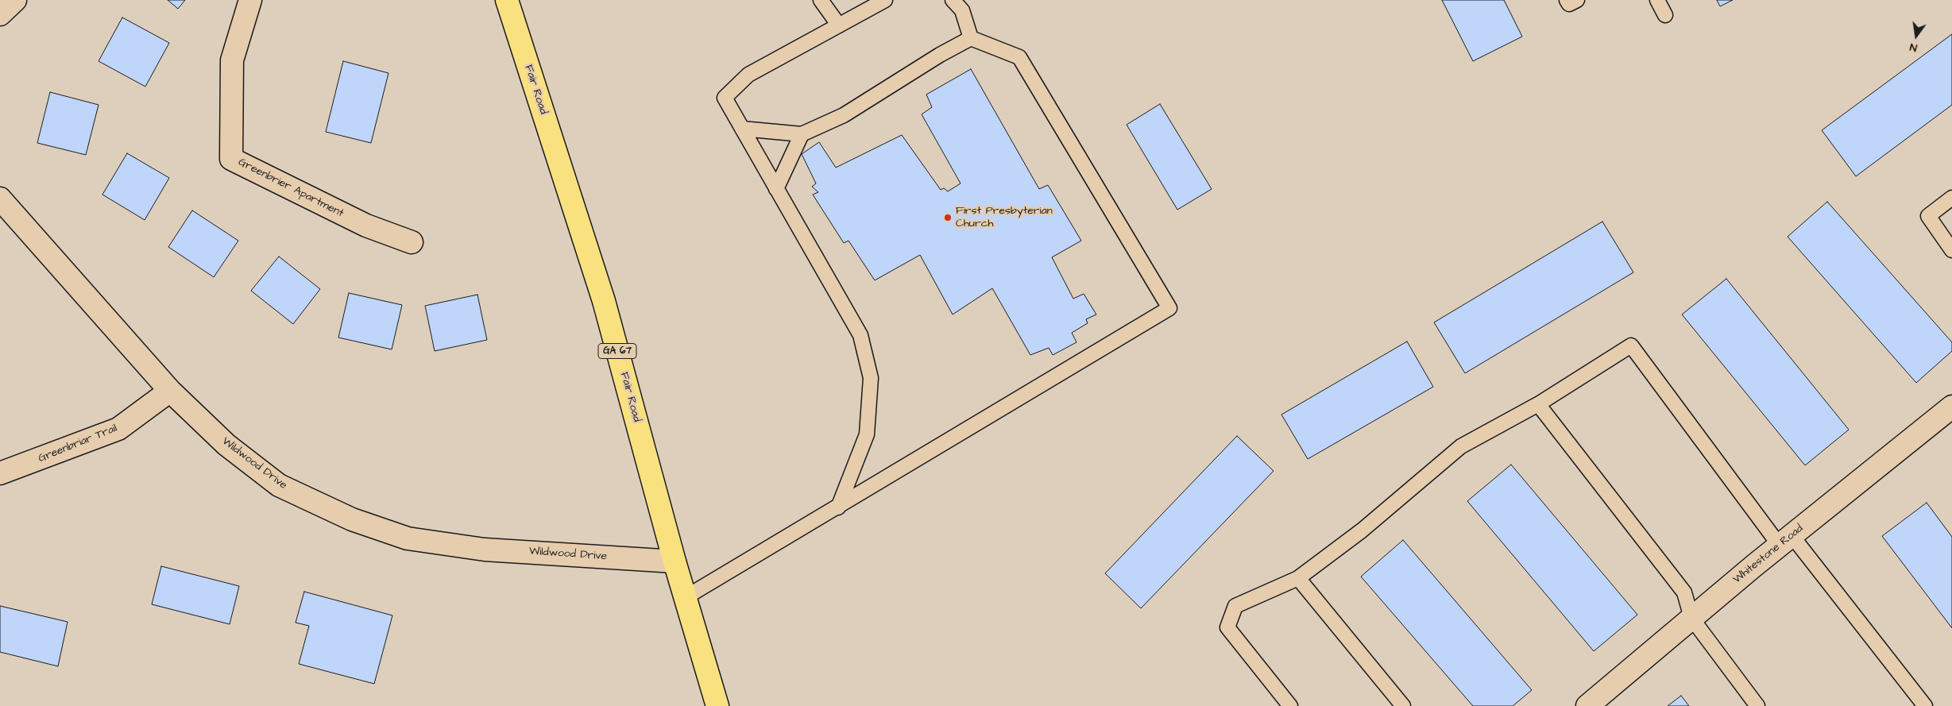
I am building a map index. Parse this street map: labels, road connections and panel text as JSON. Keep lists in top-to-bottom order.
{
  "streets": {
    "main road": ["Fair Road", "GA 67"],
    "street": [
      "Greenbrier Apartment",
      "Greenbriar Trail",
      "Wildwood Drive",
      "Whitestone Road"
    ]
  },
  "crossings": [
    ["Fair Road", "Wildwood Drive"],
    ["Greenbriar Trail", "Wildwood Drive"]
  ],
  "places": ["First Presbyterian Church"],
  "north": "bottom"
}
